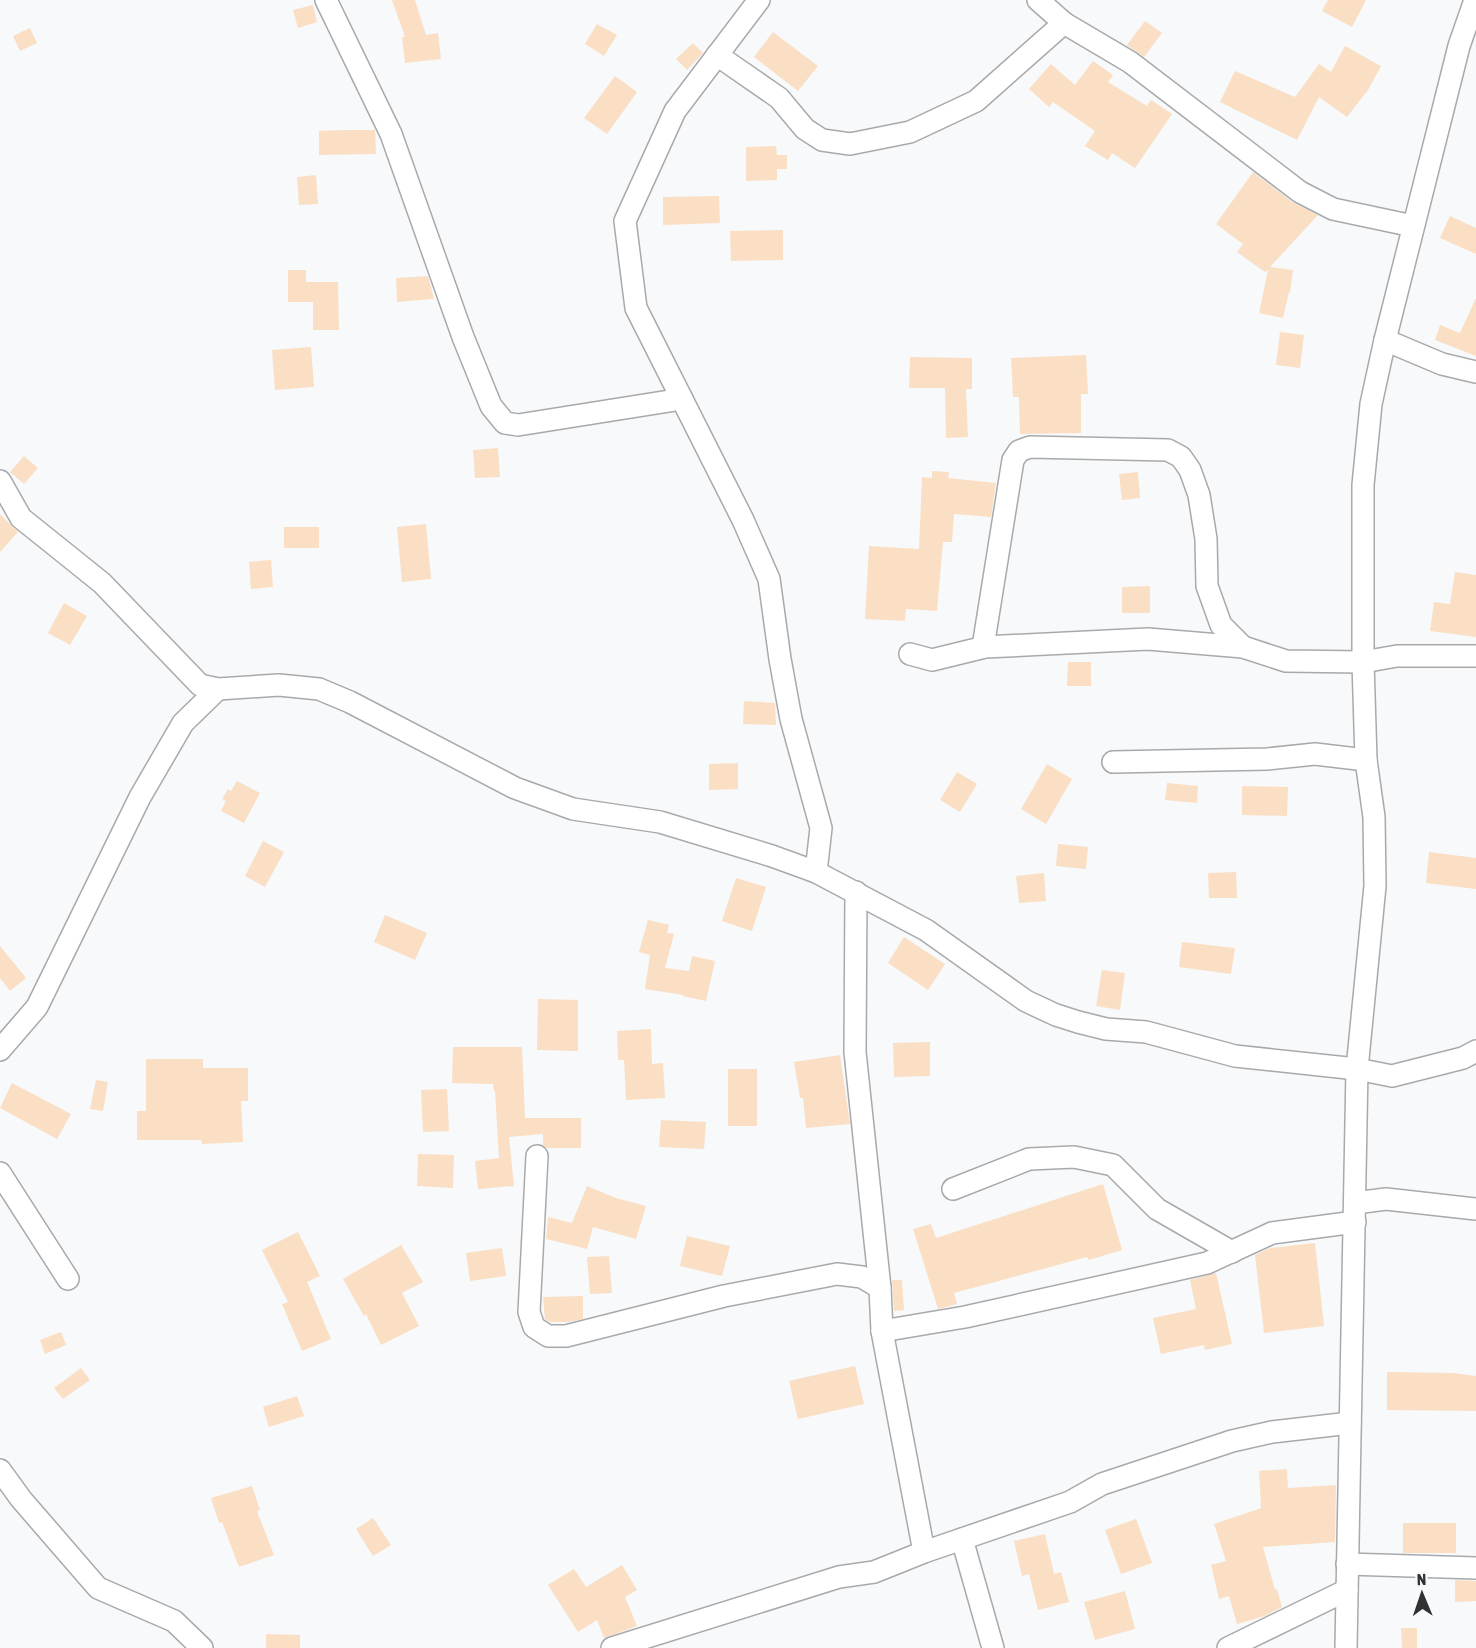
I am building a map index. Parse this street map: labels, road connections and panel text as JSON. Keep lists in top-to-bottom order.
{
  "north": "top"
}
